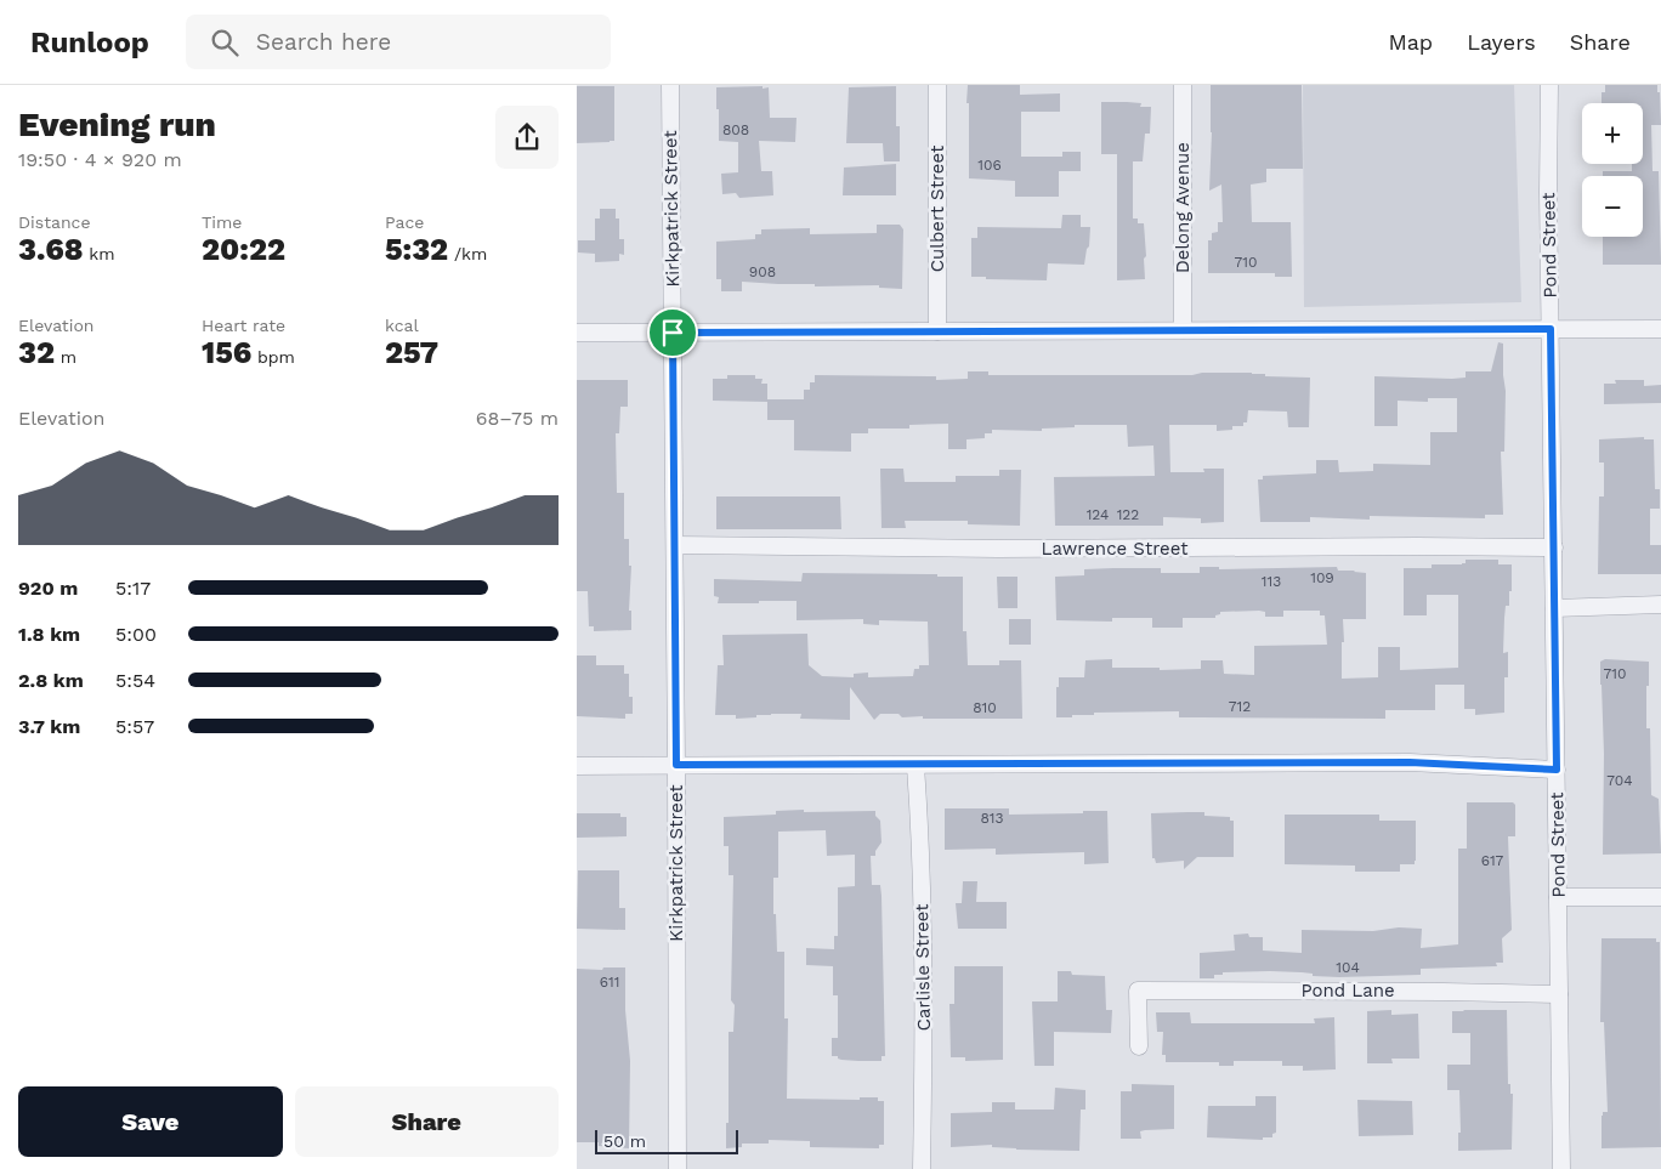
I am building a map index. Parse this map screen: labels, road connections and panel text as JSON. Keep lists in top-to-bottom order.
{
  "streets": {
    "street": [
      "Delong Avenue",
      "Kirkpatrick Street",
      "Culbert Street",
      "Pond Street",
      "Lawrence Street",
      "Carlisle Street",
      "Pond Lane"
    ]
  },
  "crossings": [
    ["Kirkpatrick Street", "Lawrence Street"],
    ["Pond Street", "Lawrence Street"],
    ["Pond Street", "Pond Lane"]
  ],
  "house_numbers": [
    "808",
    "106",
    "710",
    "908",
    "124",
    "122",
    "109",
    "113",
    "710",
    "712",
    "810",
    "704",
    "813",
    "617",
    "104",
    "611"
  ],
  "scale_bar": "50 m",
  "page": {
    "header": "Runloop",
    "search": "Search here",
    "nav": ["Map", "Layers", "Share"],
    "heading": ["Evening run", "19:50 · 4 × 920 m"],
    "map_buttons": ["+", "−"],
    "stats": [
      ["Distance", "3.68 km"],
      ["Time", "20:22"],
      ["Pace", "5:32 /km"],
      ["Elevation", "32 m"],
      ["Heart rate", "156 bpm"],
      ["kcal", "257"]
    ],
    "chart": ["Elevation", "68–75 m"],
    "list": [
      {
        "name": "920 m",
        "note": "5:17"
      },
      {
        "name": "1.8 km",
        "note": "5:00"
      },
      {
        "name": "2.8 km",
        "note": "5:54"
      },
      {
        "name": "3.7 km",
        "note": "5:57"
      }
    ],
    "buttons": ["Save", "Share"],
    "scale": "50 m"
  }
}
